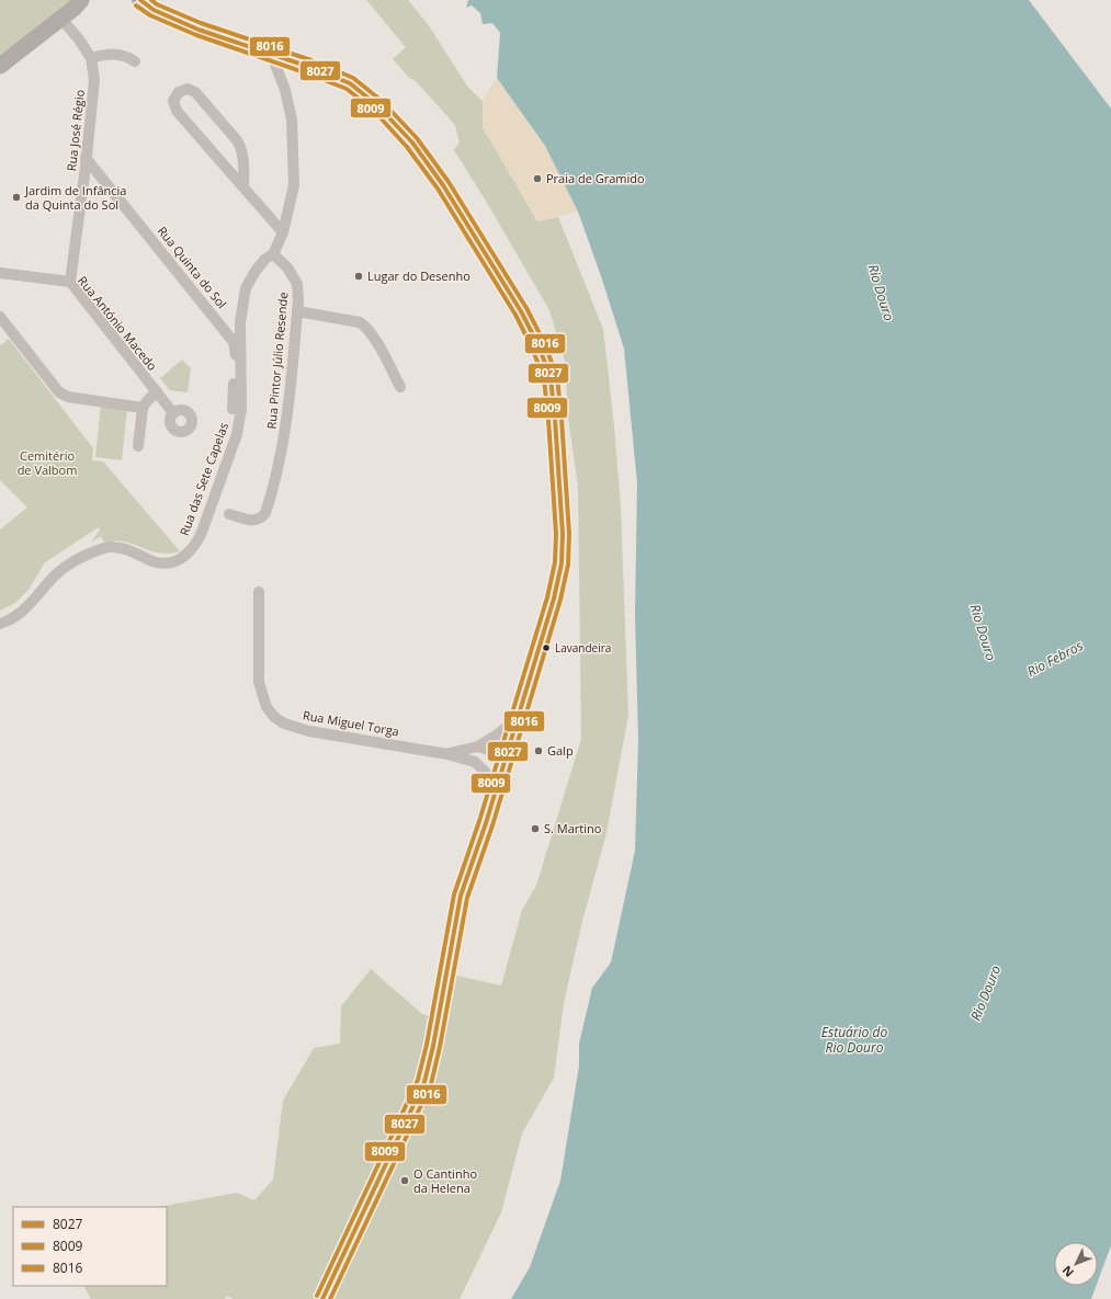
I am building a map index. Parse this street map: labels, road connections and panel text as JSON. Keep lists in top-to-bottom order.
{
  "streets": {
    "street": [
      "Rua José Régio",
      "Rua Quinta do Sol",
      "Rua António Macedo",
      "Rua Pintor Júlio Resende",
      "Rua das Sete Capelas",
      "Rua Miguel Torga"
    ]
  },
  "crossings": [
    ["Rua José Régio", "Rua Quinta do Sol"],
    ["Rua José Régio", "Rua António Macedo"],
    ["Rua Pintor Júlio Resende", "Rua das Sete Capelas"]
  ],
  "water": ["Rio Douro", "Rio Febros", "Estuário do Rio Douro"],
  "parks": ["Cemitério de Valbom"],
  "places": [
    "Praia de Gramido",
    "Jardim de Infância da Quinta do Sol",
    "Lugar do Desenho",
    "Lavandeira",
    "Galp",
    "S. Martino",
    "O Cantinho da Helena"
  ],
  "lines": ["transit line 8027", "transit line 8016", "transit line 8009"],
  "legend": ["8027", "8009", "8016"],
  "north": "bottom left"
}
